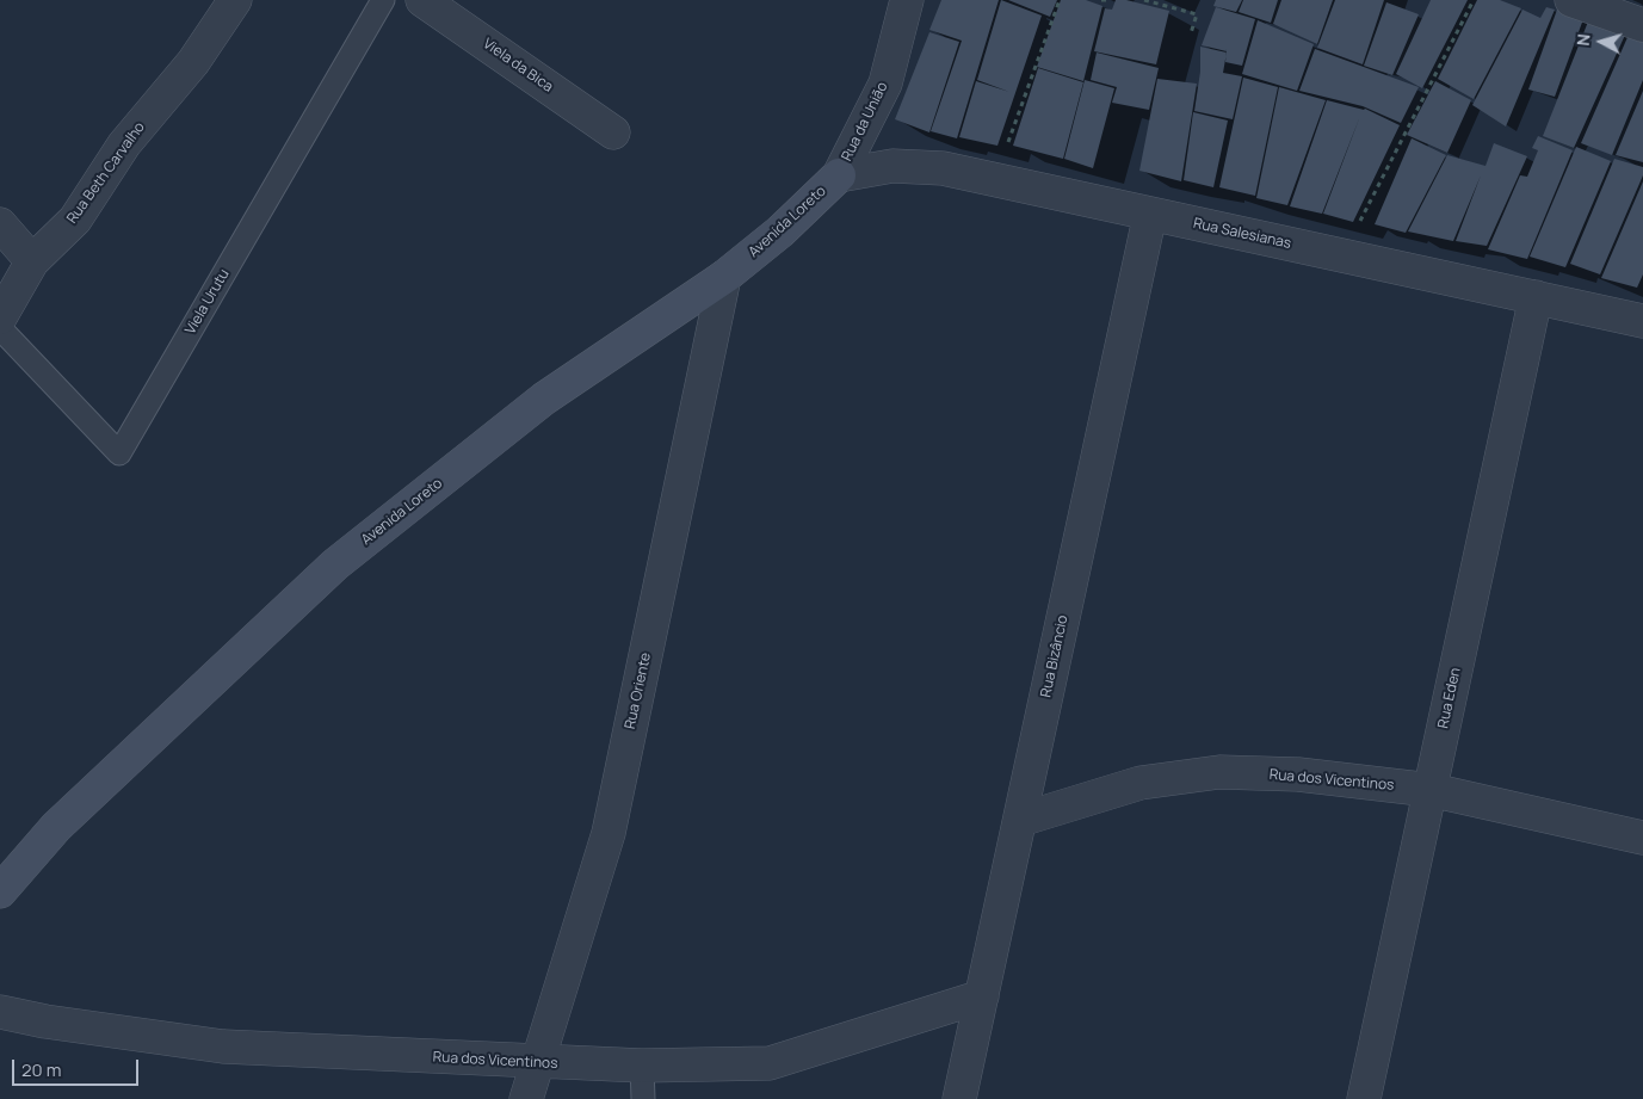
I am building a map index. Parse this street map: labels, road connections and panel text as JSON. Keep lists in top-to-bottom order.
{
  "streets": {
    "street": [
      "Viela da Bica",
      "Rua da União",
      "Rua Beth Carvalho",
      "Avenida Loreto",
      "Rua Salesianas",
      "Rua Bizâncio",
      "Rua Oriente",
      "Rua Eden",
      "Rua dos Vicentinos"
    ],
    "lane": ["Viela Urutu"]
  },
  "crossings": [
    ["Rua da União", "Avenida Loreto"],
    ["Rua da União", "Rua Salesianas"],
    ["Avenida Loreto", "Rua Salesianas"],
    ["Avenida Loreto", "Rua Oriente"],
    ["Rua Salesianas", "Rua Bizâncio"],
    ["Rua Salesianas", "Rua Eden"],
    ["Rua Bizâncio", "Rua dos Vicentinos"],
    ["Rua Oriente", "Rua dos Vicentinos"],
    ["Rua Eden", "Rua dos Vicentinos"]
  ],
  "scale_bar": "20 m",
  "north": "left"
}
